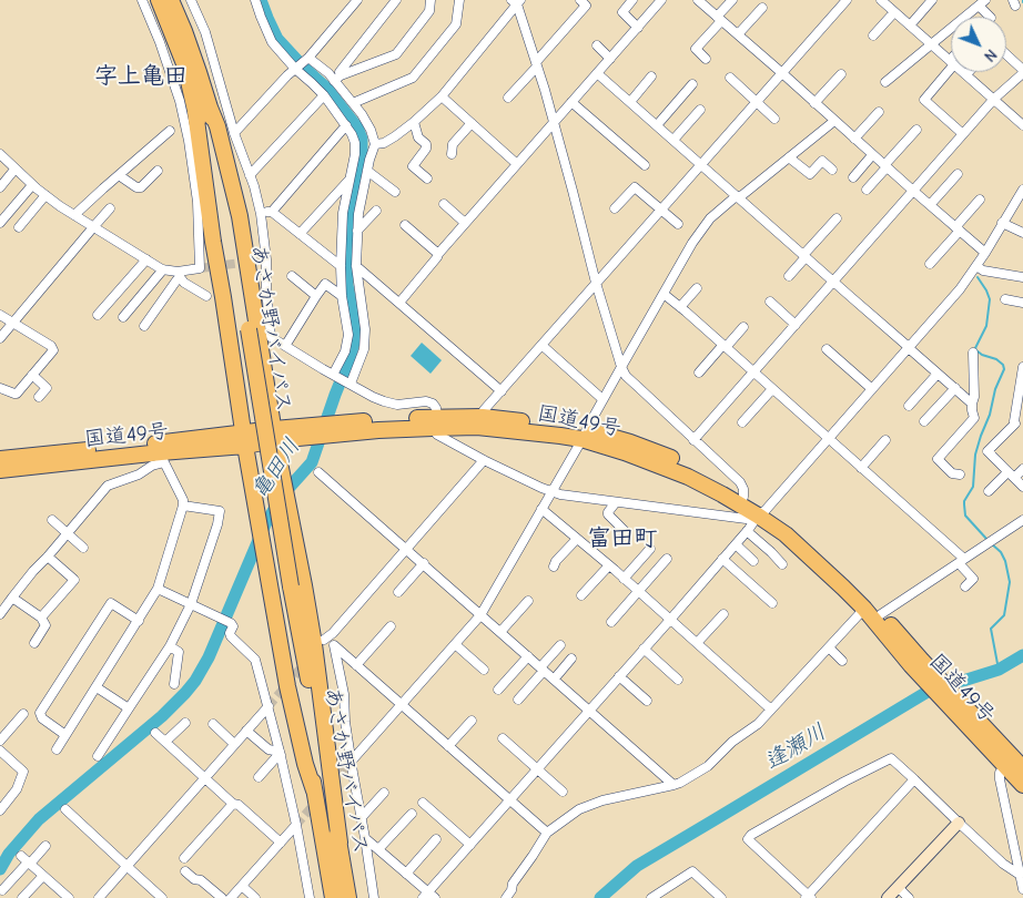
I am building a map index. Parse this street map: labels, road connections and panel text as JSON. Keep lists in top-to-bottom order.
{
  "streets": {
    "highway": ["あさか野バイパス", "国道49号"]
  },
  "districts": ["字上亀田", "富田町"],
  "water": ["亀田川", "逢瀬川"],
  "north": "bottom right"
}
